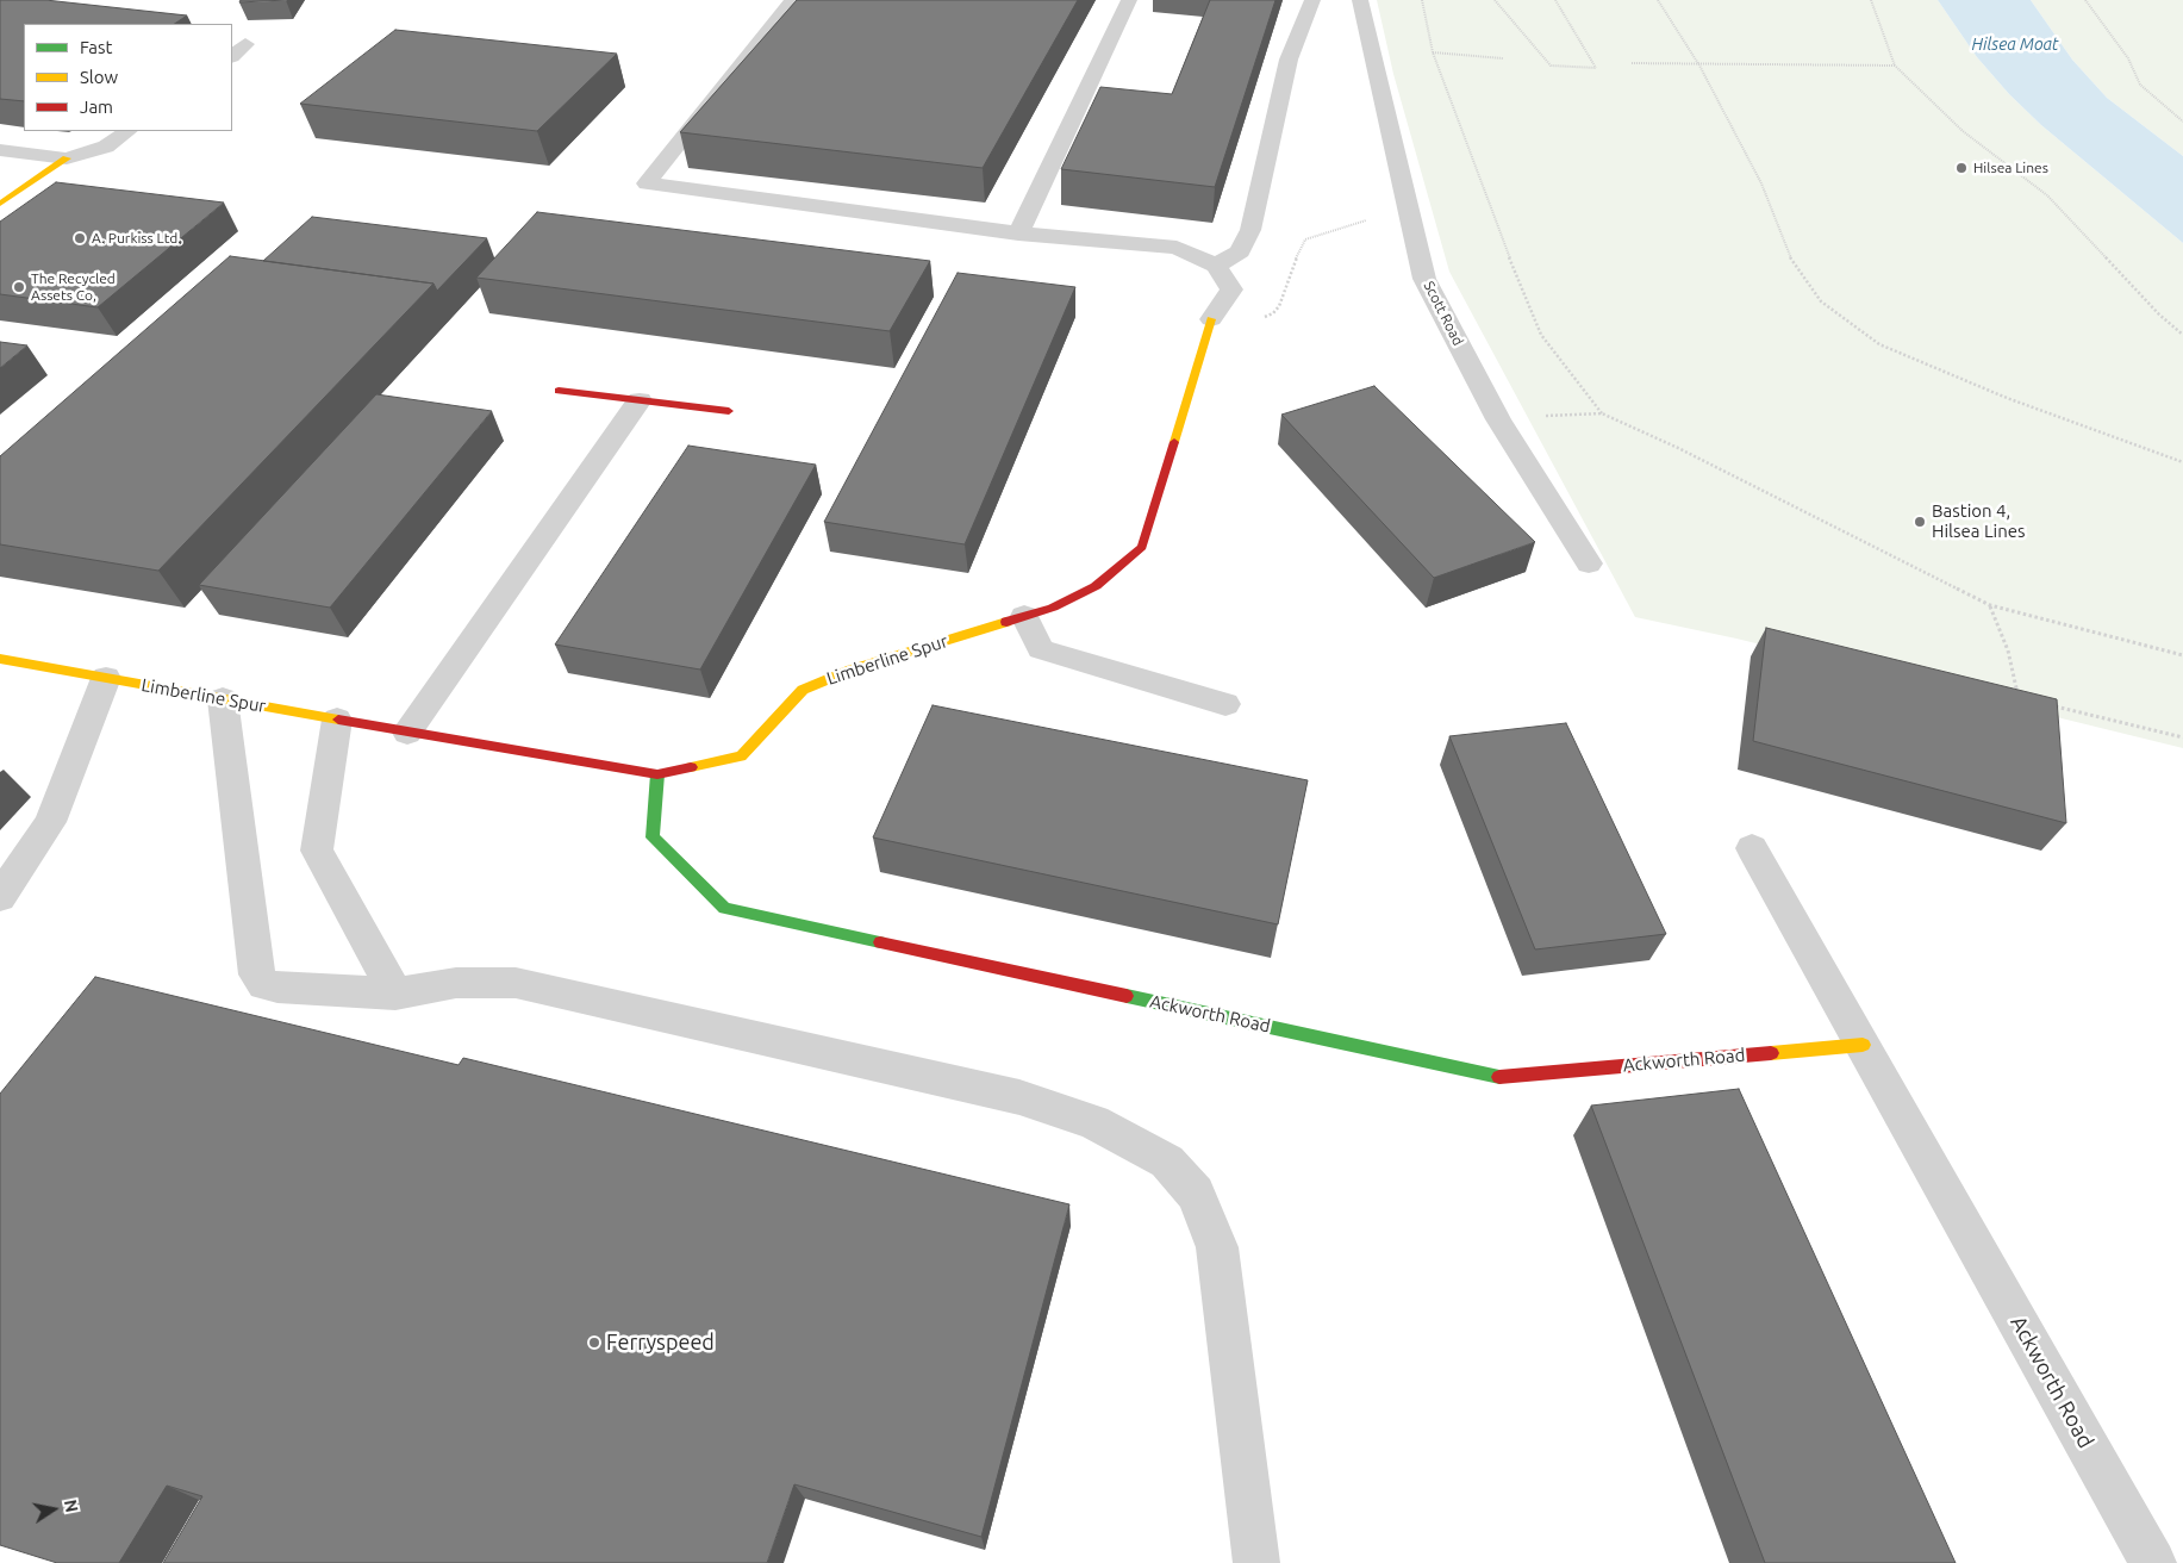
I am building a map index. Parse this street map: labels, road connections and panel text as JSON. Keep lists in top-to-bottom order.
{
  "streets": {
    "street": ["Scott Road", "Limberline Spur", "Ackworth Road"]
  },
  "crossings": [
    ["Limberline Spur", "Ackworth Road"]
  ],
  "water": ["Hilsea Moat"],
  "places": [
    "Hilsea Lines",
    "A. Purkiss Ltd.",
    "The Recycled Assets Co,",
    "Bastion 4, Hilsea Lines",
    "Ferryspeed"
  ],
  "legend": ["Fast", "Slow", "Jam"],
  "north": "right"
}
